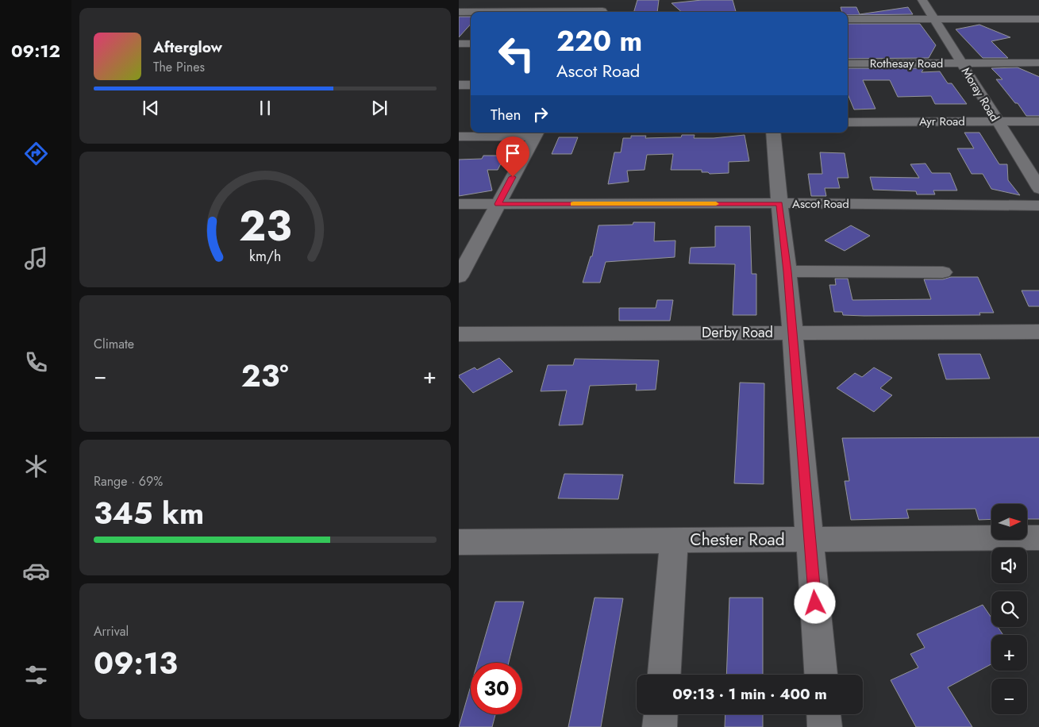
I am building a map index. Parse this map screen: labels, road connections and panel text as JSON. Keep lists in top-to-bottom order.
{
  "streets": {
    "street": [
      "Rothesay Road",
      "Moray Road",
      "Ayr Road",
      "Ascot Road",
      "Derby Road",
      "Chester Road"
    ]
  },
  "crossings": [
    ["Rothesay Road", "Moray Road"],
    ["Moray Road", "Ayr Road"]
  ],
  "north": "right",
  "page": {
    "tabs": "09:12",
    "turn": ["220 m", "Ascot Road"],
    "song": ["Afterglow", "The Pines"],
    "then": "Then",
    "tile": [
      "Climate",
      ["Range · 69%", "345 km"],
      ["Arrival", "09:13"]
    ],
    "heat": ["−", "23°", "+"],
    "map_buttons": ["+", "−"],
    "limit": "30",
    "trip": "09:13 · 1 min · 400 m",
    "gauge": ["23", "km/h"]
  }
}
